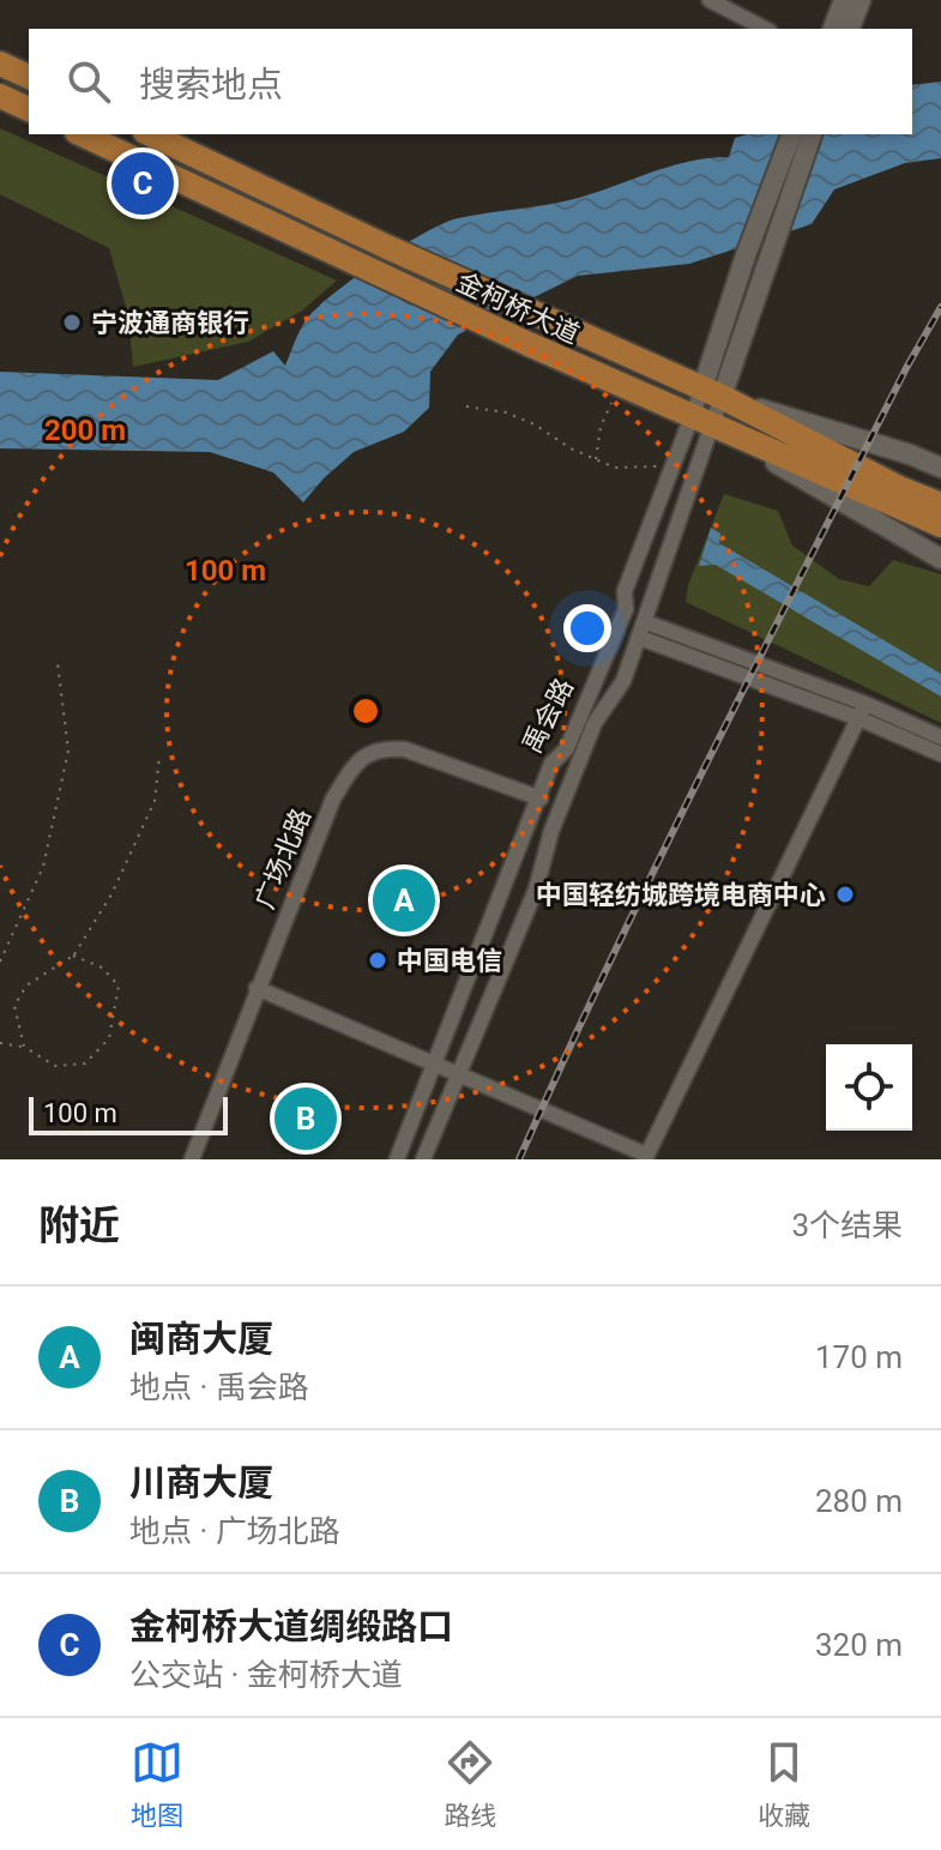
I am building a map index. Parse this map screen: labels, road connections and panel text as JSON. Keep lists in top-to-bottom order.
{
  "streets": {
    "main road": ["金柯桥大道"],
    "street": ["禹会路", "广场北路"]
  },
  "crossings": [
    ["金柯桥大道", "禹会路"],
    ["禹会路", "广场北路"]
  ],
  "places": ["宁波通商银行", "中国轻纺城跨境电商中心", "中国电信"],
  "scale_bar": "100 m",
  "page": {
    "search": "搜索地点",
    "pins": ["C", "A", "B"],
    "scale": "100 m",
    "heading": ["附近", "3个结果"],
    "list": [
      {
        "mark": "A",
        "name": "闽商大厦",
        "note": "地点 · 禹会路",
        "value": "170 m"
      },
      {
        "mark": "B",
        "name": "川商大厦",
        "note": "地点 · 广场北路",
        "value": "280 m"
      },
      {
        "mark": "C",
        "name": "金柯桥大道绸缎路口",
        "note": "公交站 · 金柯桥大道",
        "value": "320 m"
      }
    ],
    "nav": ["地图", "路线", "收藏"]
  },
  "rings": ["200 m", "100 m"]
}
